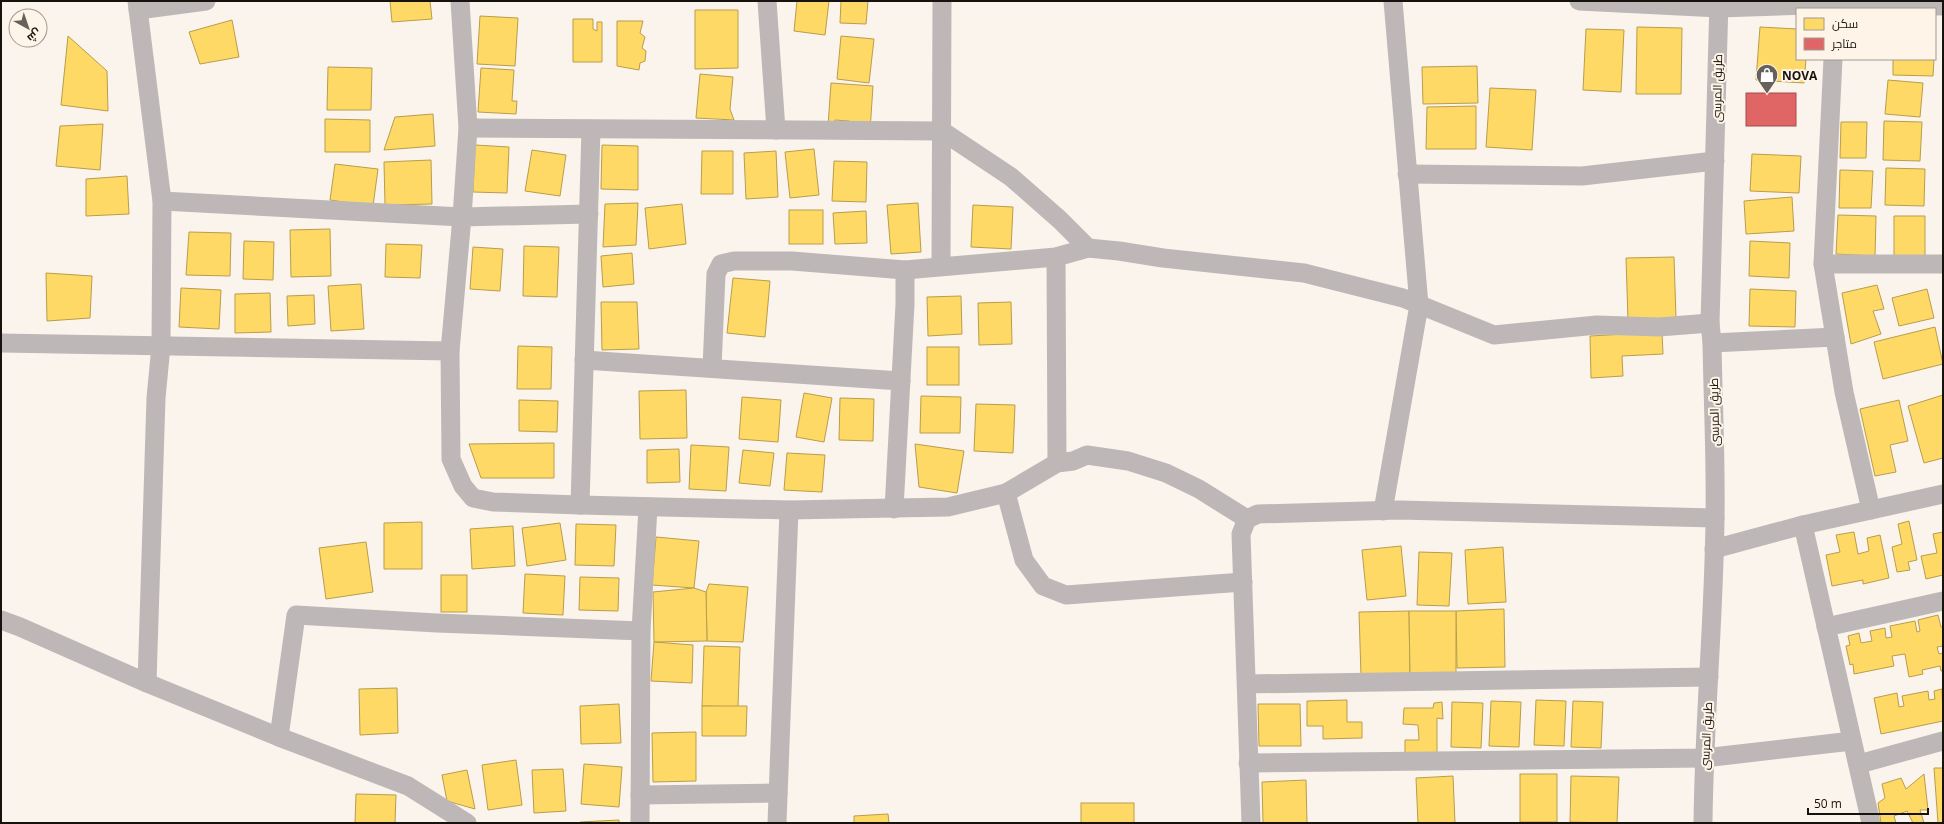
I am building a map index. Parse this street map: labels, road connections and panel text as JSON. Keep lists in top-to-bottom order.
{
  "streets": {
    "street": ["طريق المرسى"]
  },
  "places": {
    "shop": ["NOVA"]
  },
  "legend": ["سكن", "متاجر"],
  "scale_bar": "50 m",
  "north": "bottom right"
}
